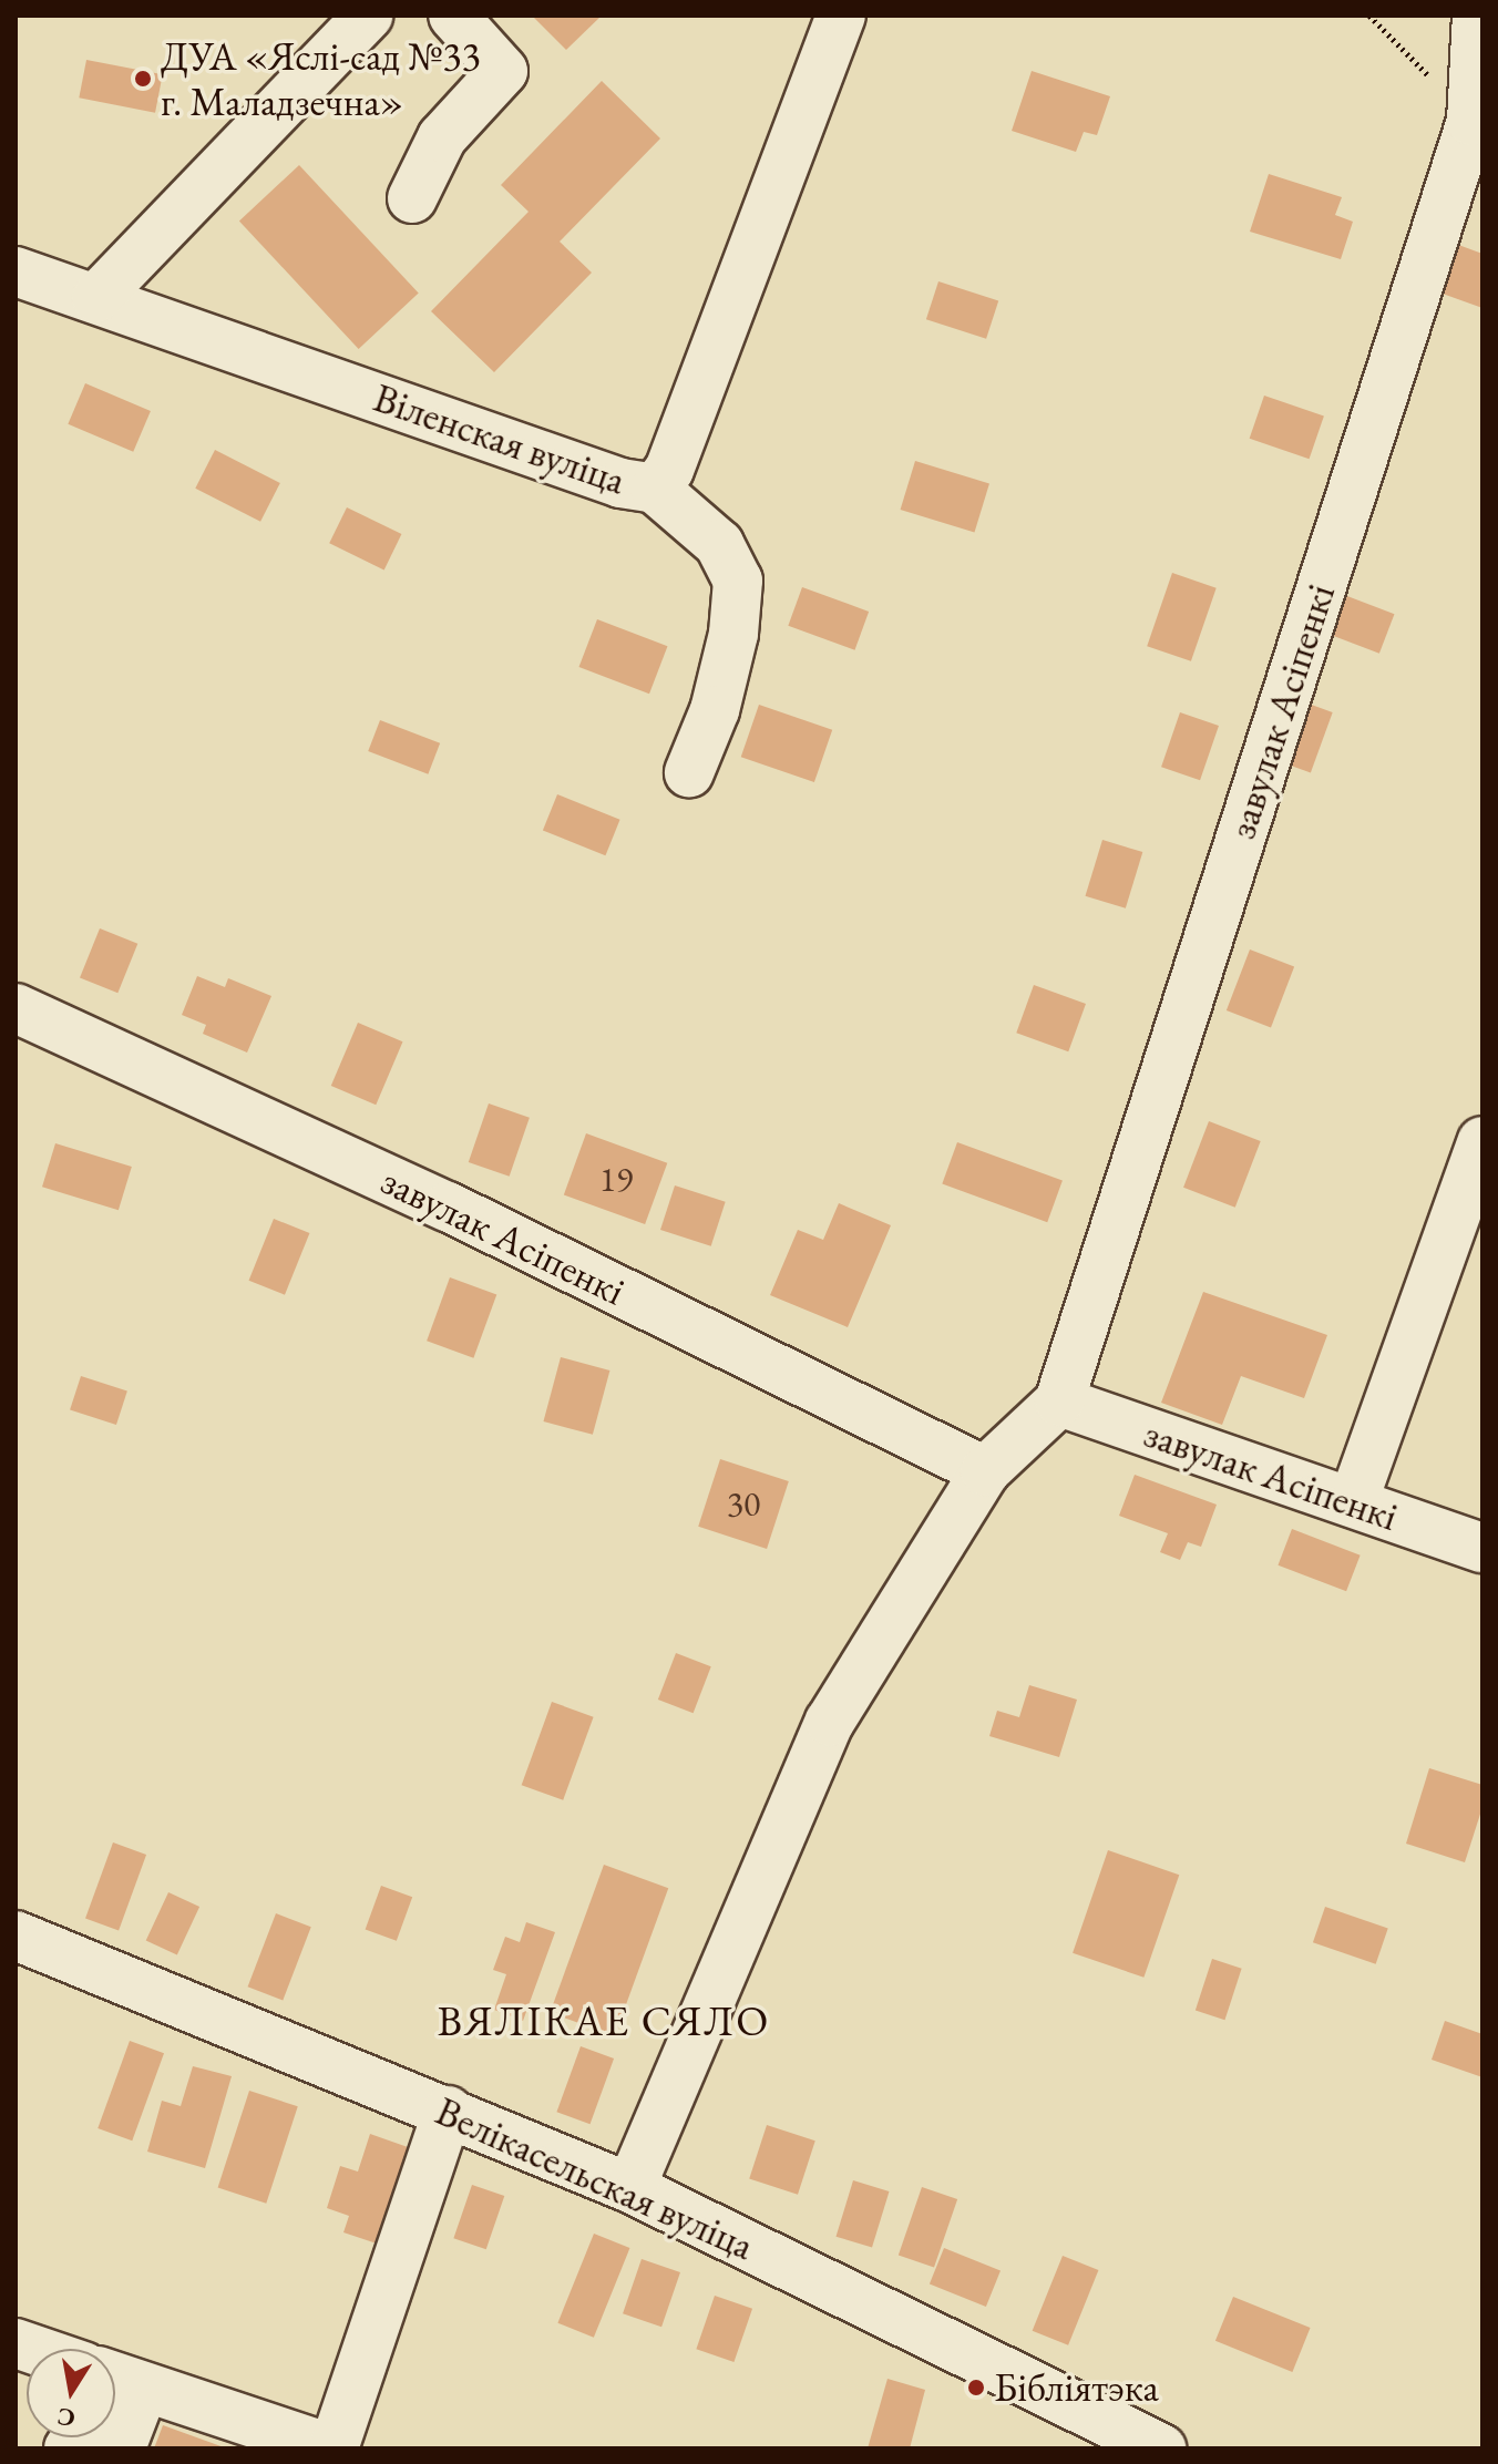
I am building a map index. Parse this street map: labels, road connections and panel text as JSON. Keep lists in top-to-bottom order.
{
  "streets": {
    "street": ["Віленская вуліца", "завулак Асіпенкі", "Велікасельская вуліца"]
  },
  "crossings": [
    ["завулак Асіпенкі", "Велікасельская вуліца"]
  ],
  "districts": ["ВЯЛІКАЕ СЯЛО"],
  "places": ["ДУА «Яслі-сад №33 г. Маладзечна»", "Бібліятэка"],
  "house_numbers": ["19", "30"],
  "north": "bottom"
}
